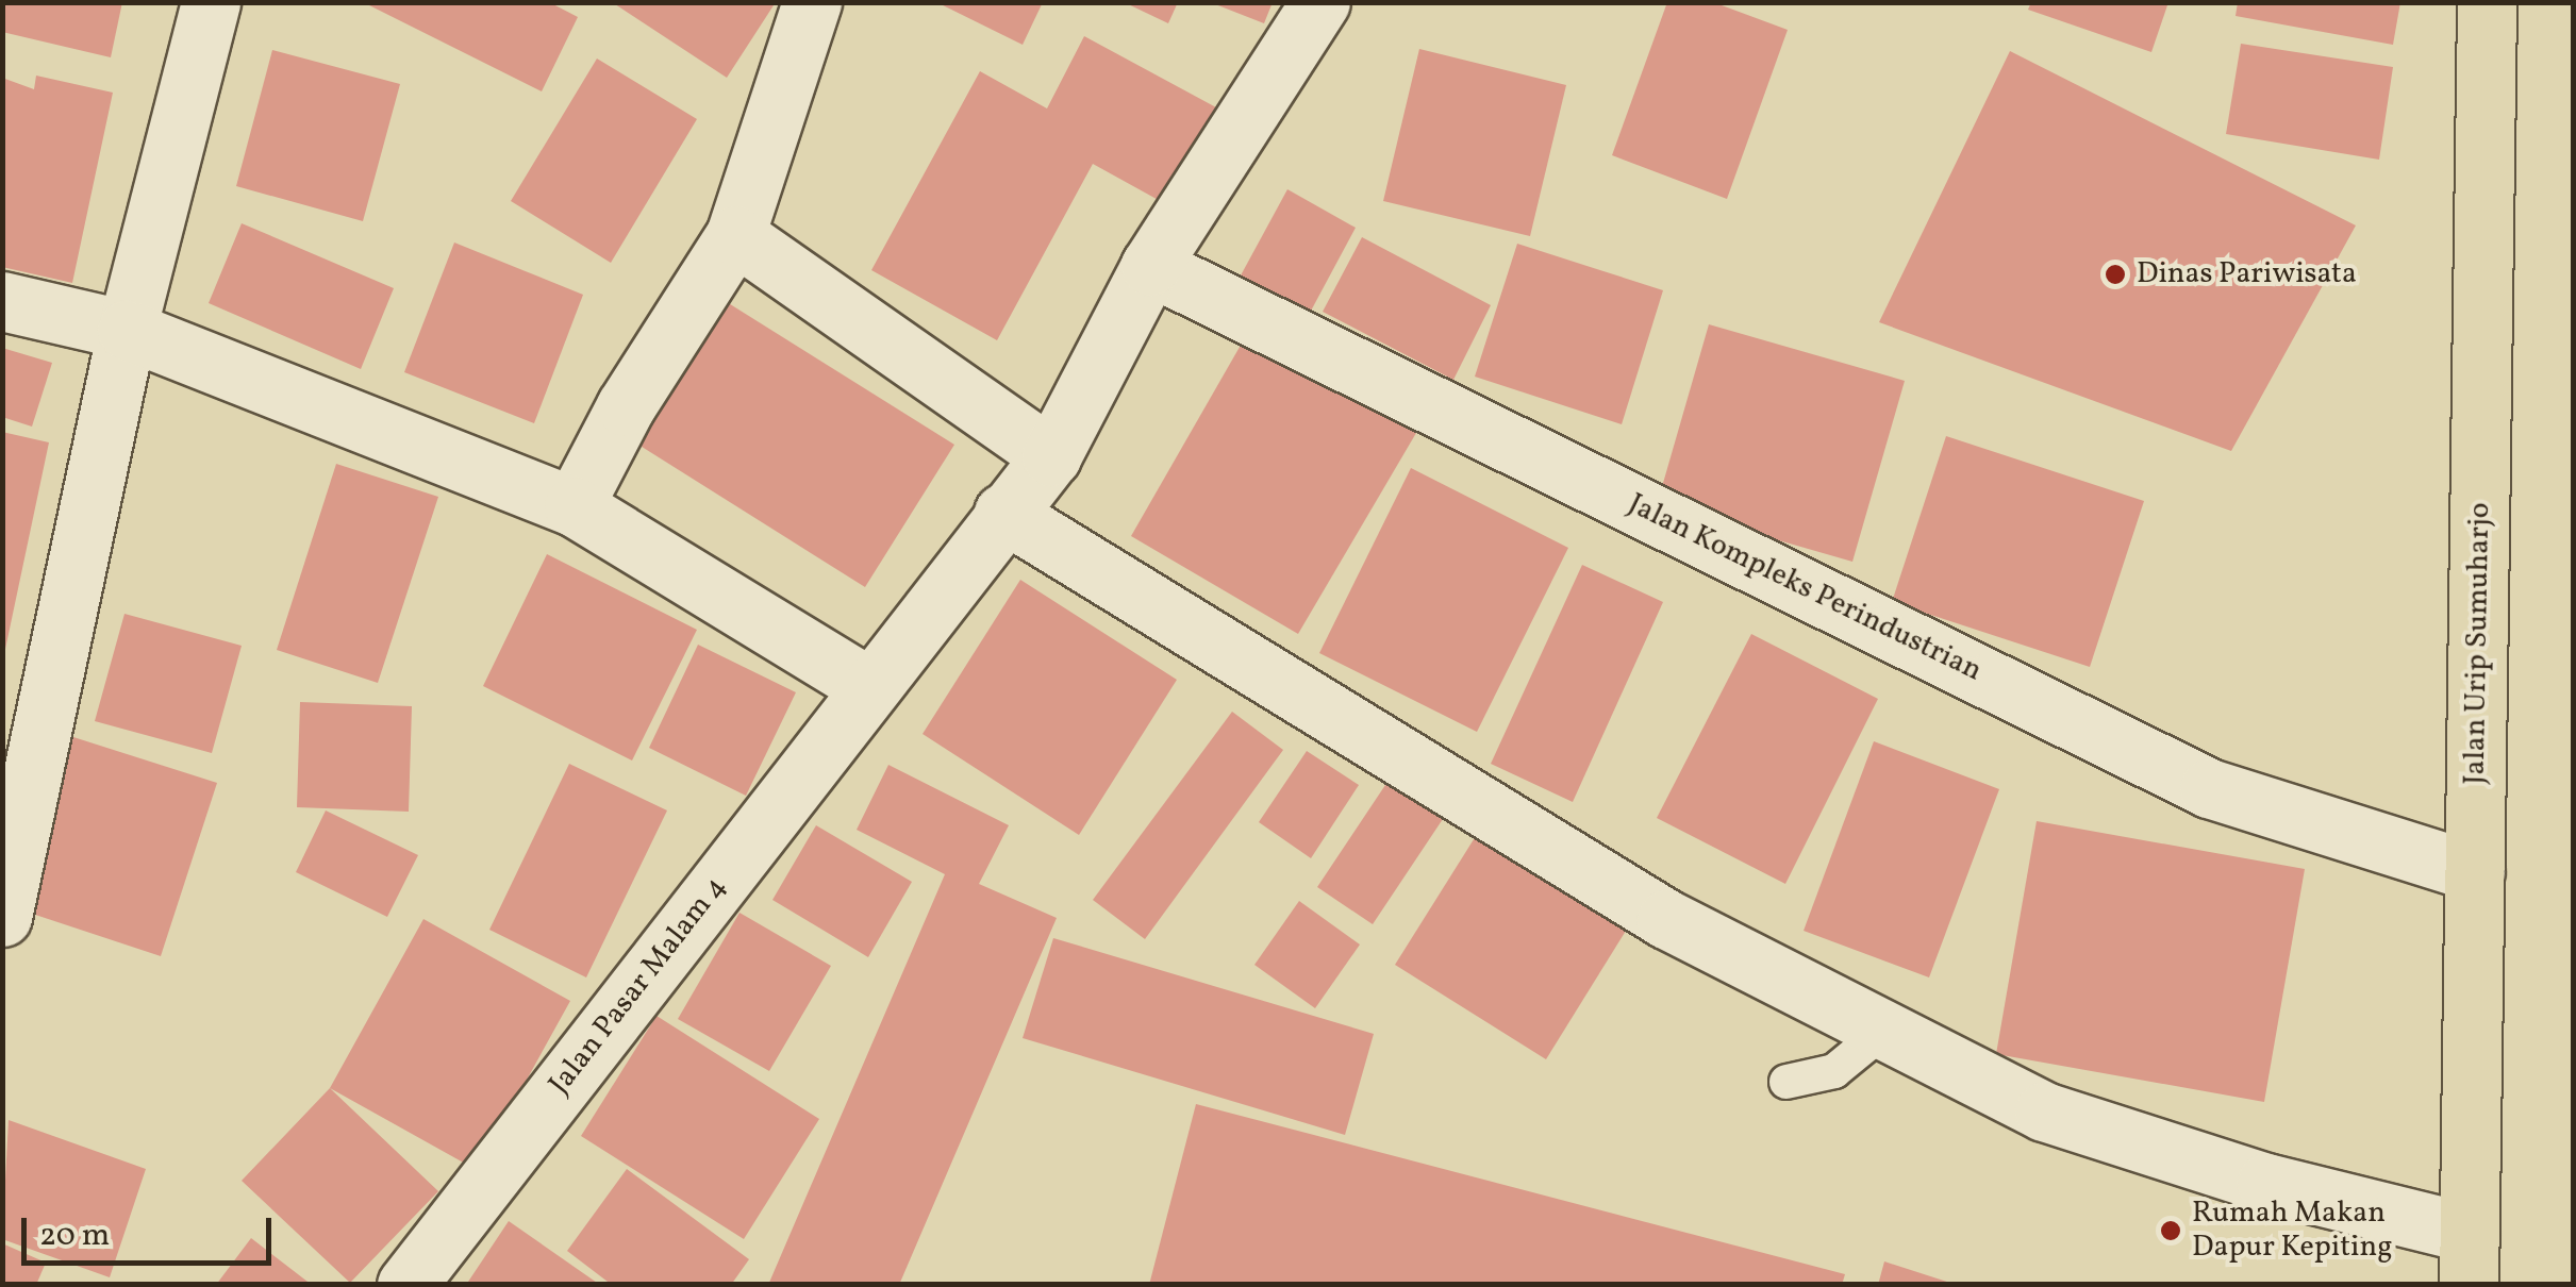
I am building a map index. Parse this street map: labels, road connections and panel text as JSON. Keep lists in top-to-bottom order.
{
  "streets": {
    "highway": ["Jalan Urip Sumuharjo"],
    "street": ["Jalan Kompleks Perindustrian", "Jalan Pasar Malam 4"]
  },
  "crossings": [
    ["Jalan Kompleks Perindustrian", "Jalan Urip Sumuharjo"],
    ["Jalan Kompleks Perindustrian", "Jalan Pasar Malam 4"]
  ],
  "places": ["Dinas Pariwisata", "Rumah Makan Dapur Kepiting"],
  "scale_bar": "20 m"
}
